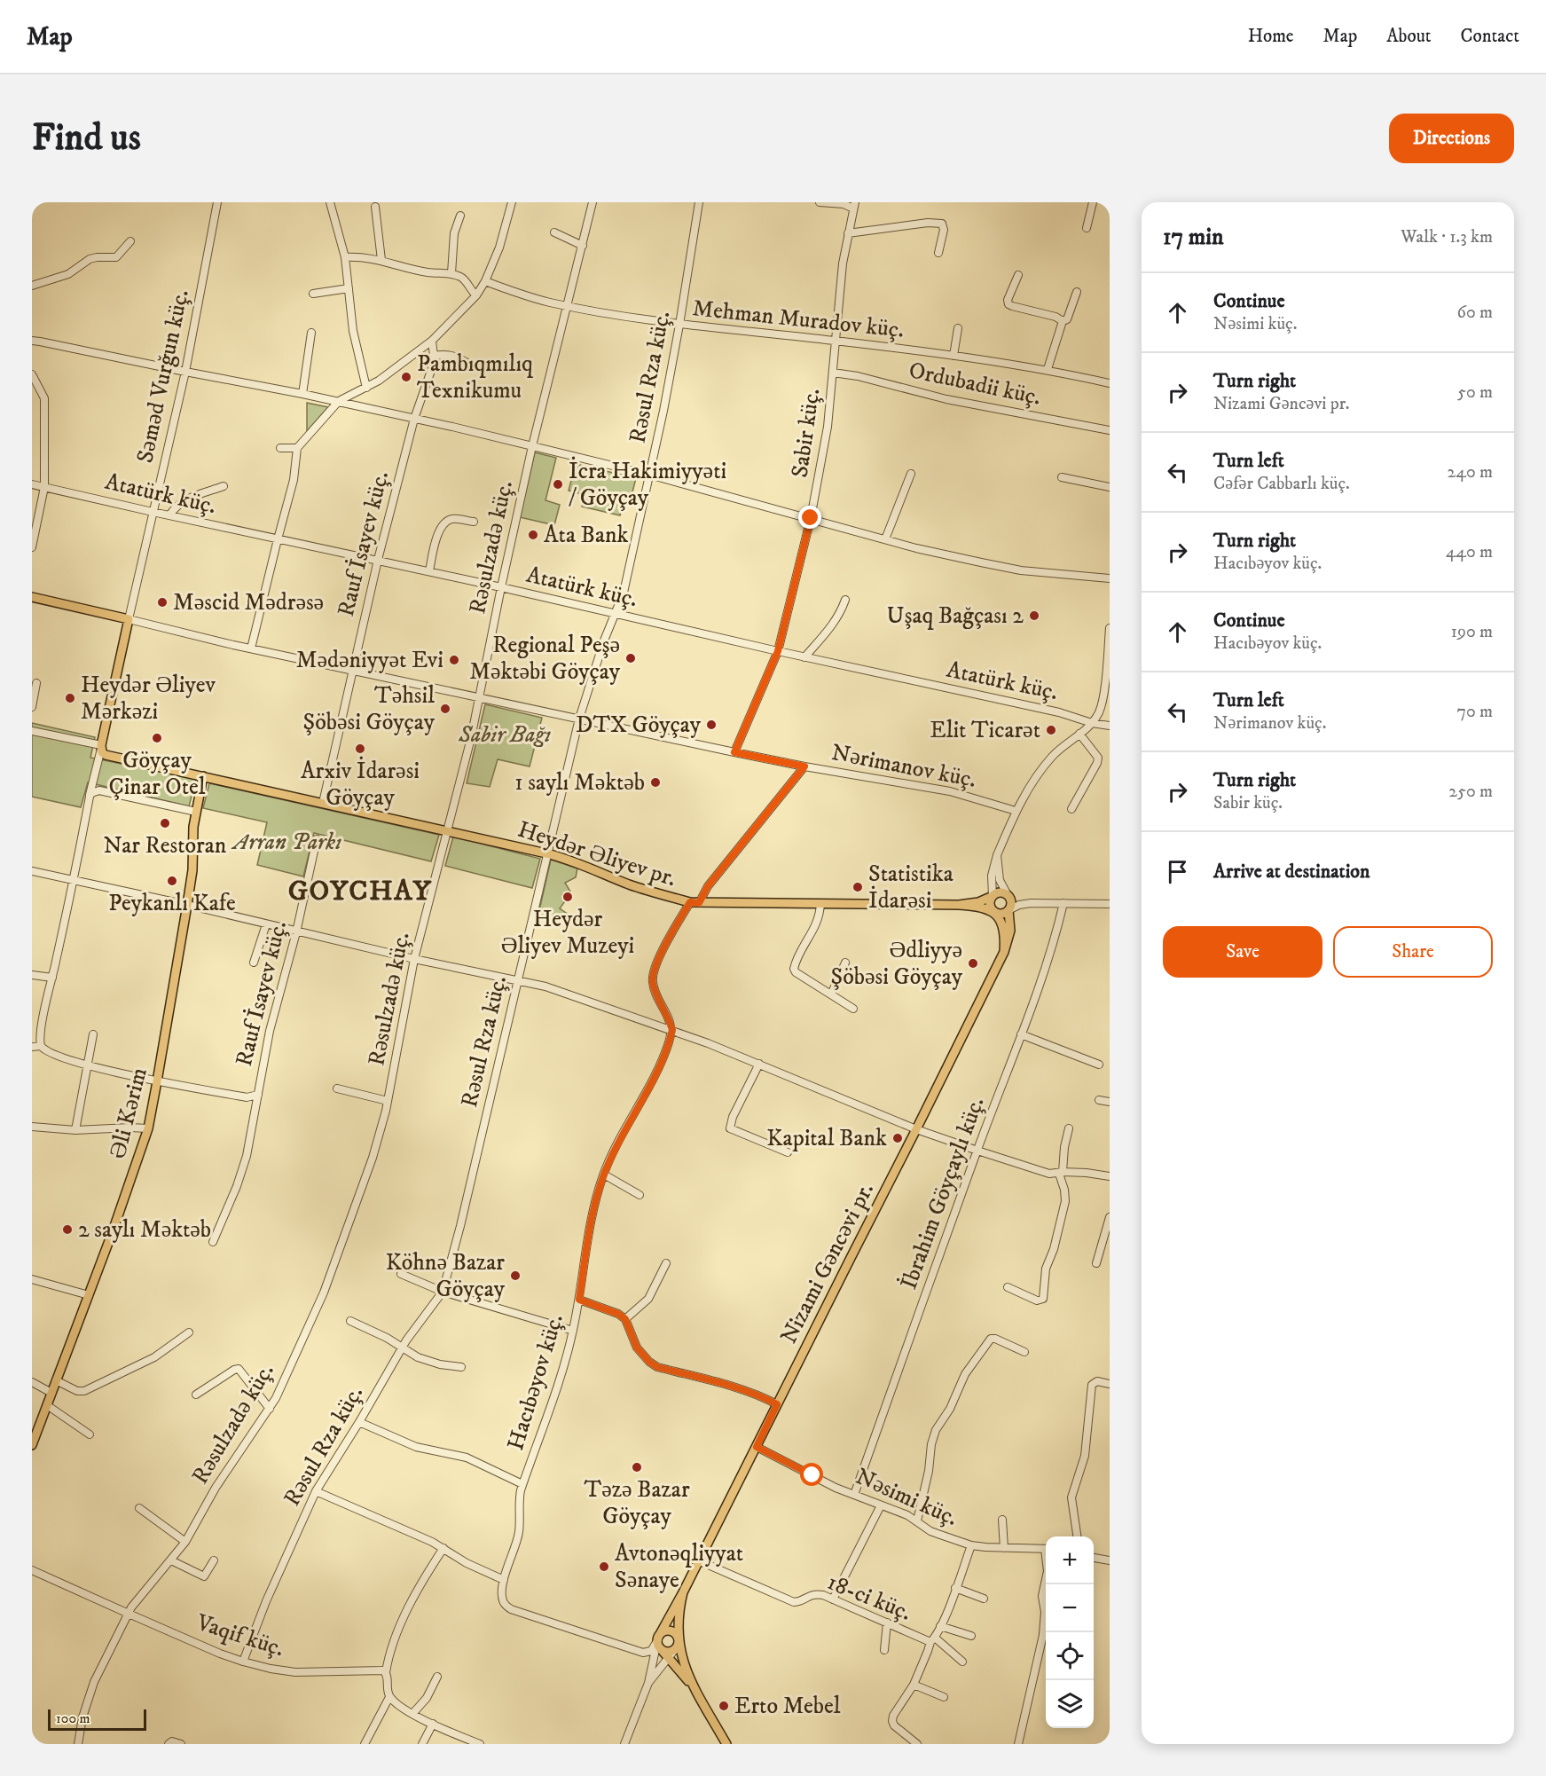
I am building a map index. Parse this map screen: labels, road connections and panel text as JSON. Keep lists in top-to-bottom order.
{
  "streets": {
    "main road": ["Heydər Əliyev pr.", "Əli Kərim", "Nizami Gəncəvi pr."],
    "street": [
      "Mehman Muradov küç.",
      "Səməd Vurğun küç.",
      "Rəsul Rza küç.",
      "Ordubadii küç.",
      "Sabir küç.",
      "Atatürk küç.",
      "Rauf İsayev küç.",
      "Rəsulzadə küç.",
      "Nərimanov küç.",
      "İbrahim Göyçaylı küç.",
      "Hacıbəyov küç.",
      "Nəsimi küç.",
      "18-ci küç.",
      "Vaqif küç."
    ]
  },
  "crossings": [
    ["Mehman Muradov küç.", "Rəsul Rza küç."],
    ["Mehman Muradov küç.", "Sabir küç."],
    ["Mehman Muradov küç.", "Rəsulzadə küç."],
    ["Səməd Vurğun küç.", "Atatürk küç."],
    ["Səməd Vurğun küç.", "Nərimanov küç."],
    ["Rəsul Rza küç.", "Atatürk küç."],
    ["Rəsul Rza küç.", "Nərimanov küç."],
    ["Rəsul Rza küç.", "Heydər Əliyev pr."],
    ["Rəsul Rza küç.", "Vaqif küç."],
    ["Ordubadii küç.", "Sabir küç."],
    ["Sabir küç.", "Atatürk küç."],
    ["Sabir küç.", "Nərimanov küç."],
    ["Atatürk küç.", "Rauf İsayev küç."],
    ["Atatürk küç.", "Rəsulzadə küç."],
    ["Rauf İsayev küç.", "Nərimanov küç."],
    ["Rauf İsayev küç.", "Heydər Əliyev pr."],
    ["Rəsulzadə küç.", "Nərimanov küç."],
    ["Rəsulzadə küç.", "Heydər Əliyev pr."],
    ["Rəsulzadə küç.", "Vaqif küç."],
    ["Heydər Əliyev pr.", "Əli Kərim"],
    ["İbrahim Göyçaylı küç.", "Nəsimi küç."],
    ["Nizami Gəncəvi pr.", "Nəsimi küç."],
    ["Nizami Gəncəvi pr.", "18-ci küç."],
    ["Nəsimi küç.", "18-ci küç."]
  ],
  "districts": ["GOYCHAY"],
  "parks": ["Sabir Bağı", "Arran Parkı"],
  "places": [
    "Pambıqmılıq Texnikumu",
    "İcra Hakimiyyəti / Göyçay",
    "Ata Bank",
    "Məscid Mədrəsə",
    "Uşaq Bağçası 2",
    "Regional Peşə Məktəbi Göyçay",
    "Mədəniyyət Evi",
    "Heydər Əliyev Mərkəzi",
    "Təhsil Şöbəsi Göyçay",
    "DTX Göyçay",
    "Elit Ticarət",
    "Göyçay Çinar Otel",
    "Arxiv İdarəsi Göyçay",
    "1 saylı Məktəb",
    "Nar Restoran",
    "Peykanlı Kafe",
    "Statistika İdarəsi",
    "Heydər Əliyev Muzeyi",
    "Ədliyyə Şöbəsi Göyçay",
    "Kapital Bank",
    "2 saylı Məktəb",
    "Köhnə Bazar Göyçay",
    "Təzə Bazar Göyçay",
    "Avtonəqliyyat Sənaye",
    "Erto Mebel"
  ],
  "scale_bar": "100 m",
  "page": {
    "header": "Map",
    "nav": [
      "Home",
      "Map",
      "About",
      "Contact"
    ],
    "buttons": [
      "Directions",
      ["Save", "Share"]
    ],
    "title": "Find us",
    "heading": ["17 min", "Walk · 1.3 km"],
    "list": [
      ["Continue", "Nəsimi küç.", "60 m"],
      ["Turn right", "Nizami Gəncəvi pr.", "50 m"],
      ["Turn left", "Cəfər Cabbarlı küç.", "240 m"],
      ["Turn right", "Hacıbəyov küç.", "440 m"],
      ["Continue", "Hacıbəyov küç.", "190 m"],
      ["Turn left", "Nərimanov küç.", "70 m"],
      ["Turn right", "Sabir küç.", "250 m"],
      "Arrive at destination"
    ],
    "map_buttons": ["+", "−"],
    "scale": "100 m"
  }
}
